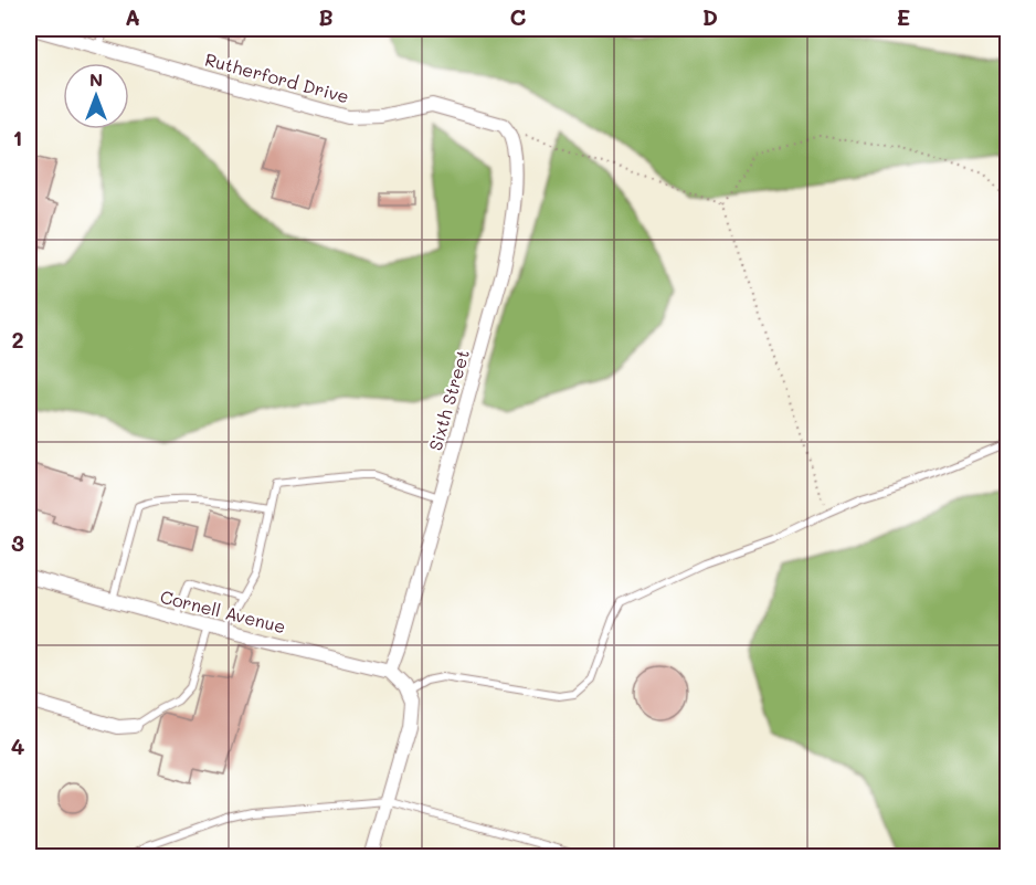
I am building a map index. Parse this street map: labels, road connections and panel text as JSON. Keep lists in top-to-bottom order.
{
  "streets": {
    "street": ["Rutherford Drive", "Sixth Street", "Cornell Avenue"]
  },
  "crossings": [
    ["Rutherford Drive", "Sixth Street"],
    ["Sixth Street", "Cornell Avenue"]
  ],
  "north": "top",
  "grid": {
    "columns": [
      "A",
      "B",
      "C",
      "D",
      "E"
    ],
    "rows": [
      "1",
      "2",
      "3",
      "4"
    ]
  }
}
